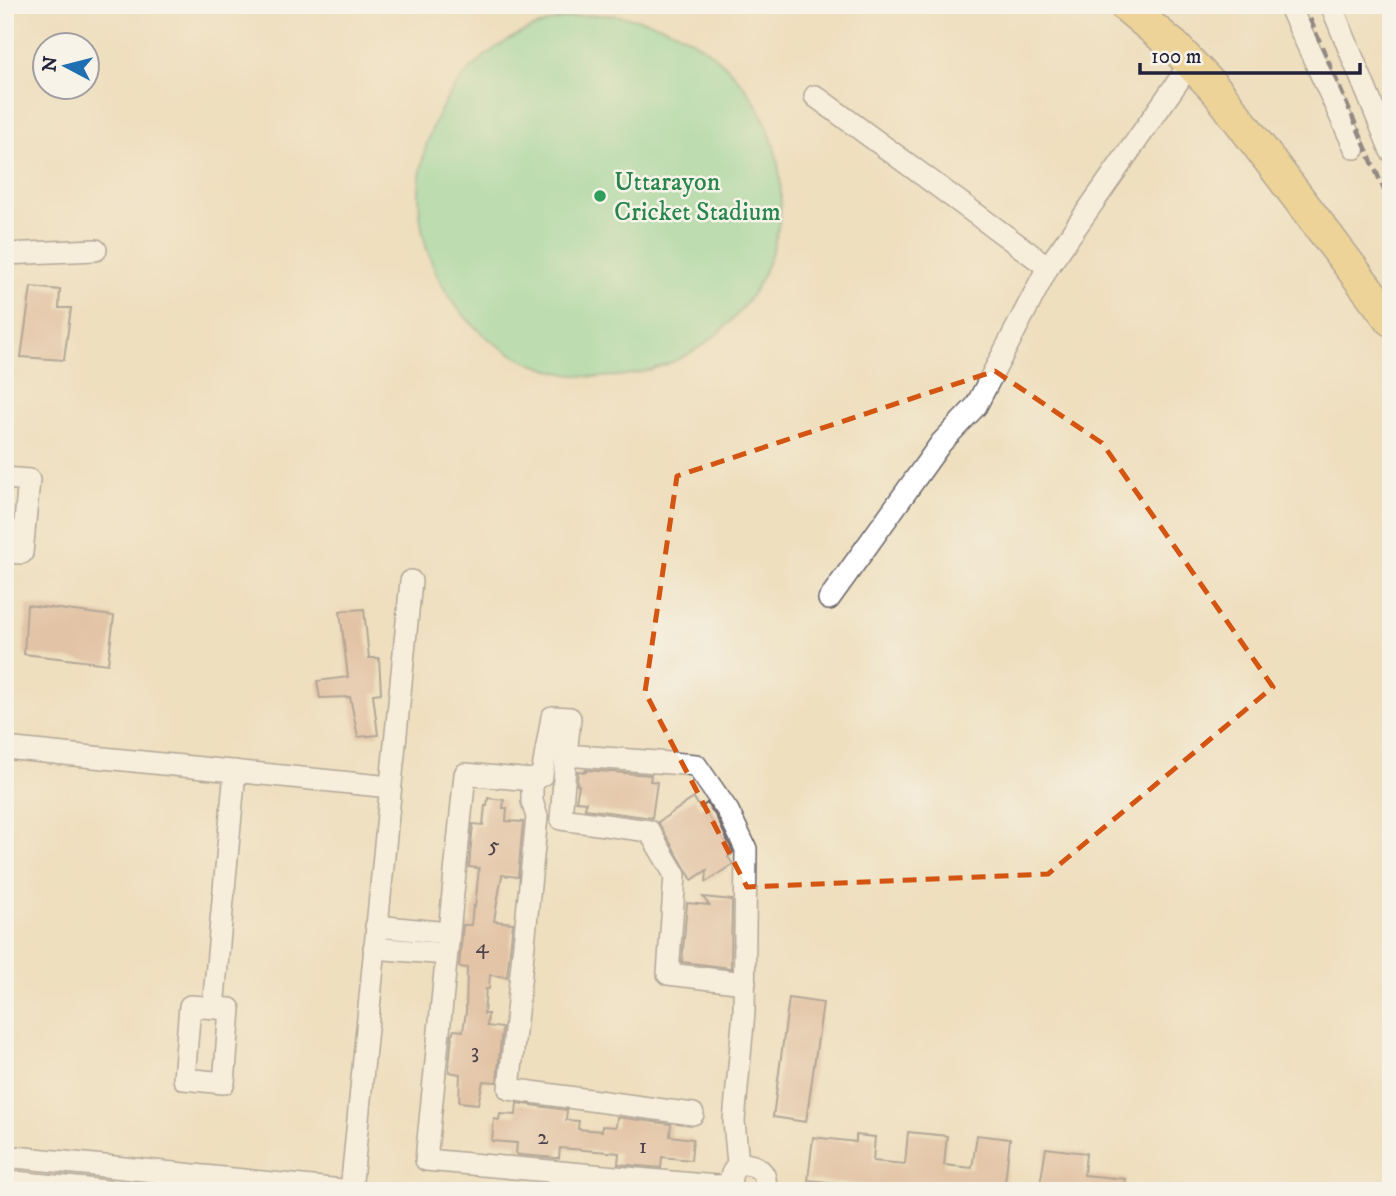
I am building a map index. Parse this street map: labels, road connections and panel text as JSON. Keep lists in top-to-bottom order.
{
  "places": ["Uttarayon Cricket Stadium"],
  "house_numbers": [
    "5",
    "4",
    "3",
    "2",
    "1"
  ],
  "scale_bar": "100 m",
  "north": "left"
}
